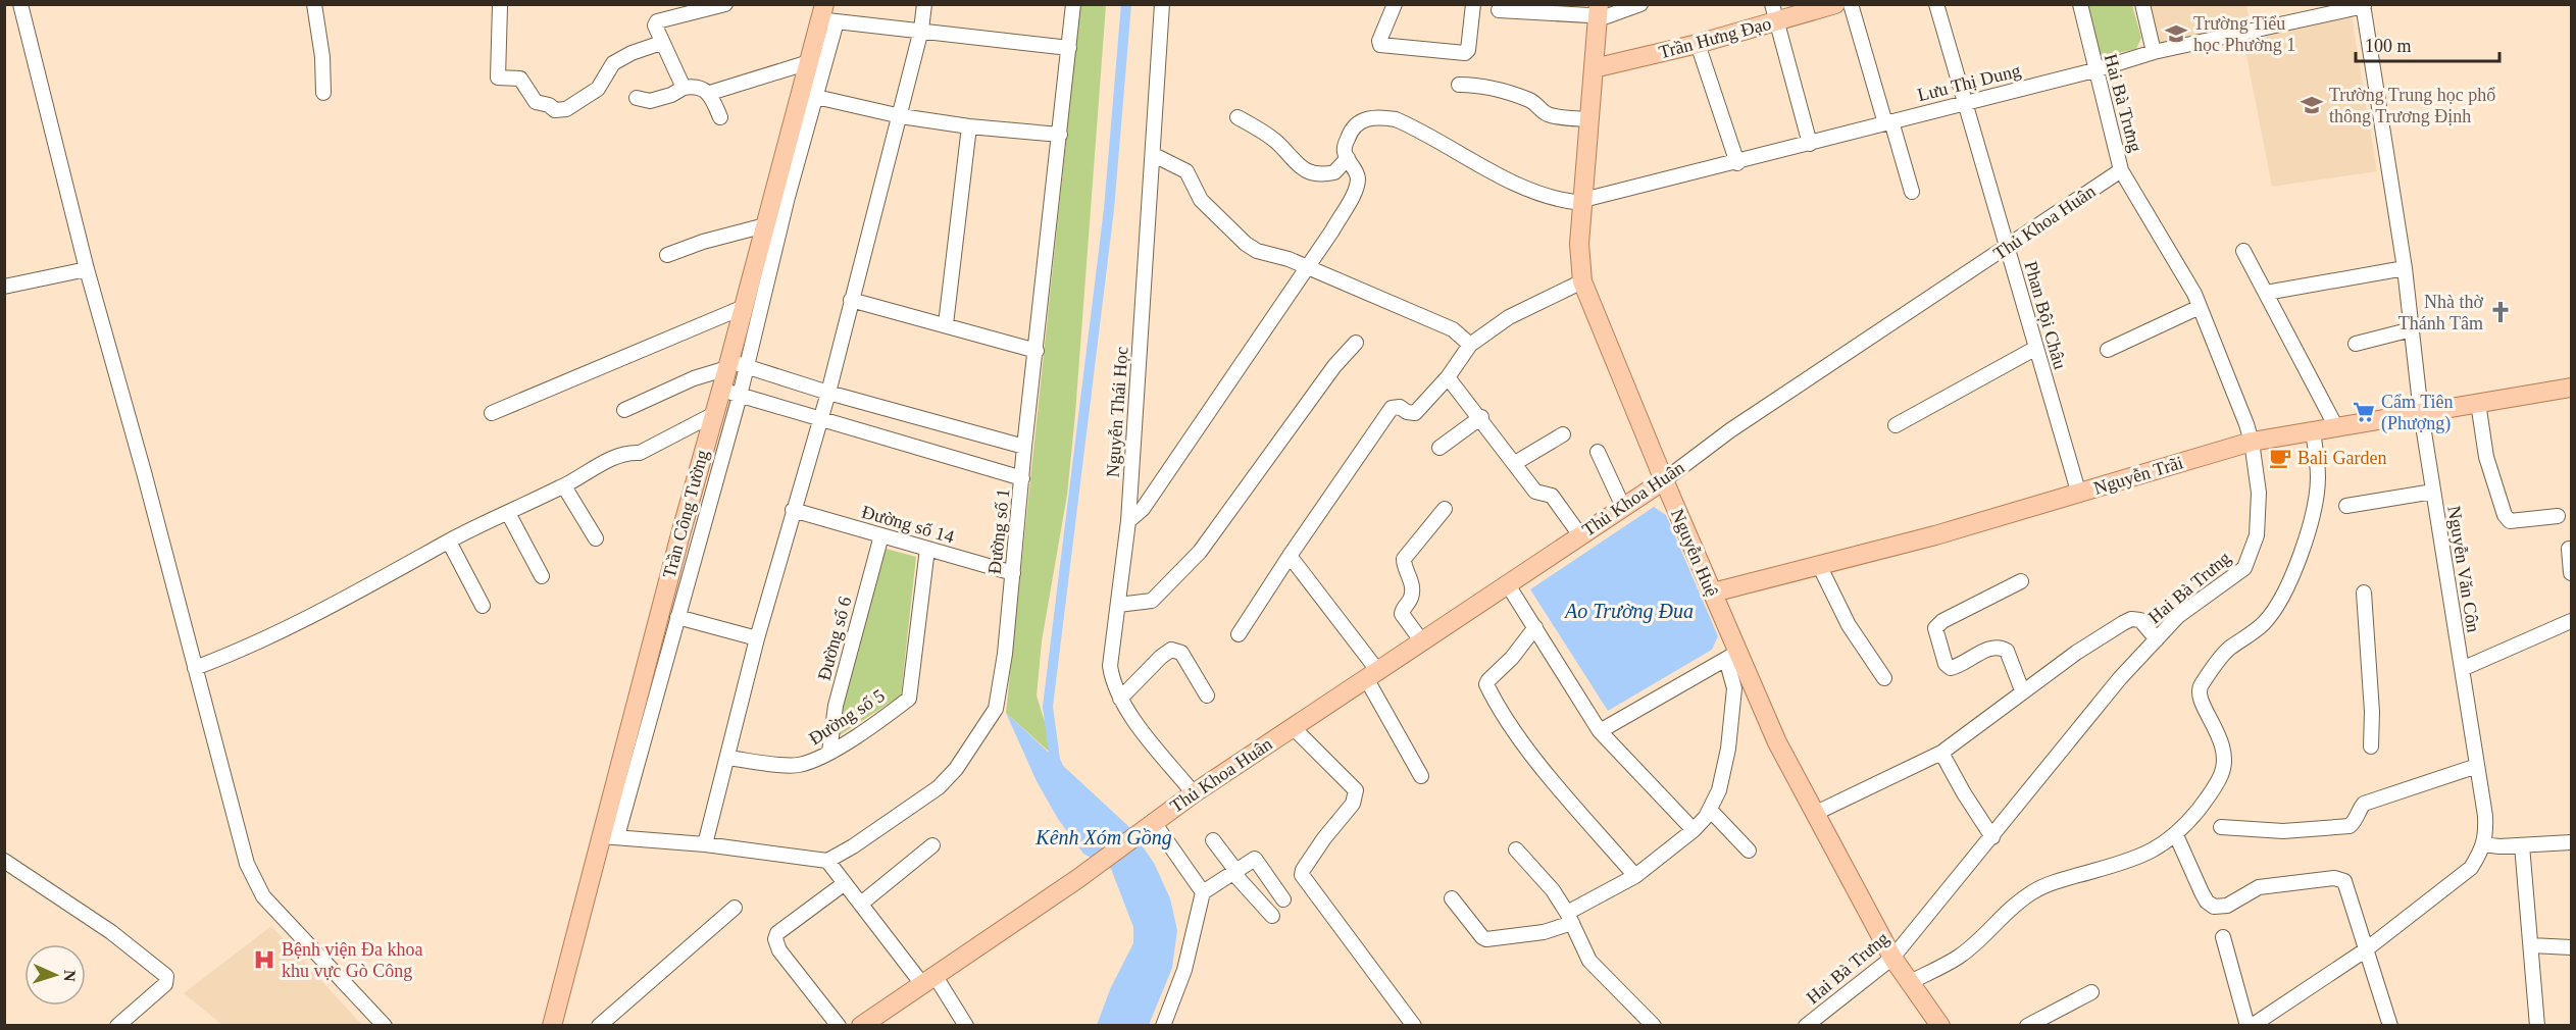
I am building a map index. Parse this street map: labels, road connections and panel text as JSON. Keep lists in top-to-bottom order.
{
  "streets": {
    "main road": [
      "Trần Hưng Đạo",
      "Thủ Khoa Huân",
      "Nguyễn Trãi",
      "Trần Công Tường",
      "Nguyễn Huệ"
    ],
    "street": [
      "Lưu Thị Dung",
      "Hai Bà Trưng",
      "Phan Bội Châu",
      "Nguyễn Thái Học",
      "Đường số 14",
      "Đường số 1",
      "Nguyễn Văn Côn",
      "Đường số 6",
      "Đường số 5"
    ]
  },
  "crossings": [
    ["Trần Hưng Đạo", "Nguyễn Huệ"],
    ["Lưu Thị Dung", "Hai Bà Trưng"],
    ["Lưu Thị Dung", "Phan Bội Châu"],
    ["Lưu Thị Dung", "Nguyễn Huệ"],
    ["Lưu Thị Dung", "Nguyễn Văn Côn"],
    ["Hai Bà Trưng", "Thủ Khoa Huân"],
    ["Hai Bà Trưng", "Nguyễn Trãi"],
    ["Hai Bà Trưng", "Nguyễn Huệ"],
    ["Thủ Khoa Huân", "Phan Bội Châu"],
    ["Thủ Khoa Huân", "Nguyễn Thái Học"],
    ["Thủ Khoa Huân", "Nguyễn Huệ"],
    ["Phan Bội Châu", "Nguyễn Trãi"],
    ["Nguyễn Trãi", "Nguyễn Huệ"],
    ["Nguyễn Trãi", "Nguyễn Văn Côn"],
    ["Đường số 14", "Đường số 1"],
    ["Đường số 14", "Đường số 6"],
    ["Đường số 14", "Đường số 5"],
    ["Đường số 6", "Đường số 5"]
  ],
  "water": ["Ao Trường Đua", "Kênh Xóm Gồng"],
  "places": {
    "school or university": ["Trường Tiểu học Phường 1", "Trường Trung học phổ thông Trương Định"],
    "church": ["Nhà thờ Thánh Tâm"],
    "supermarket": ["Cẩm Tiên (Phượng)"],
    "cafe": ["Bali Garden"],
    "hospital": ["Bệnh viện Đa khoa khu vực Gò Công"]
  },
  "scale_bar": "100 m",
  "north": "right"
}
